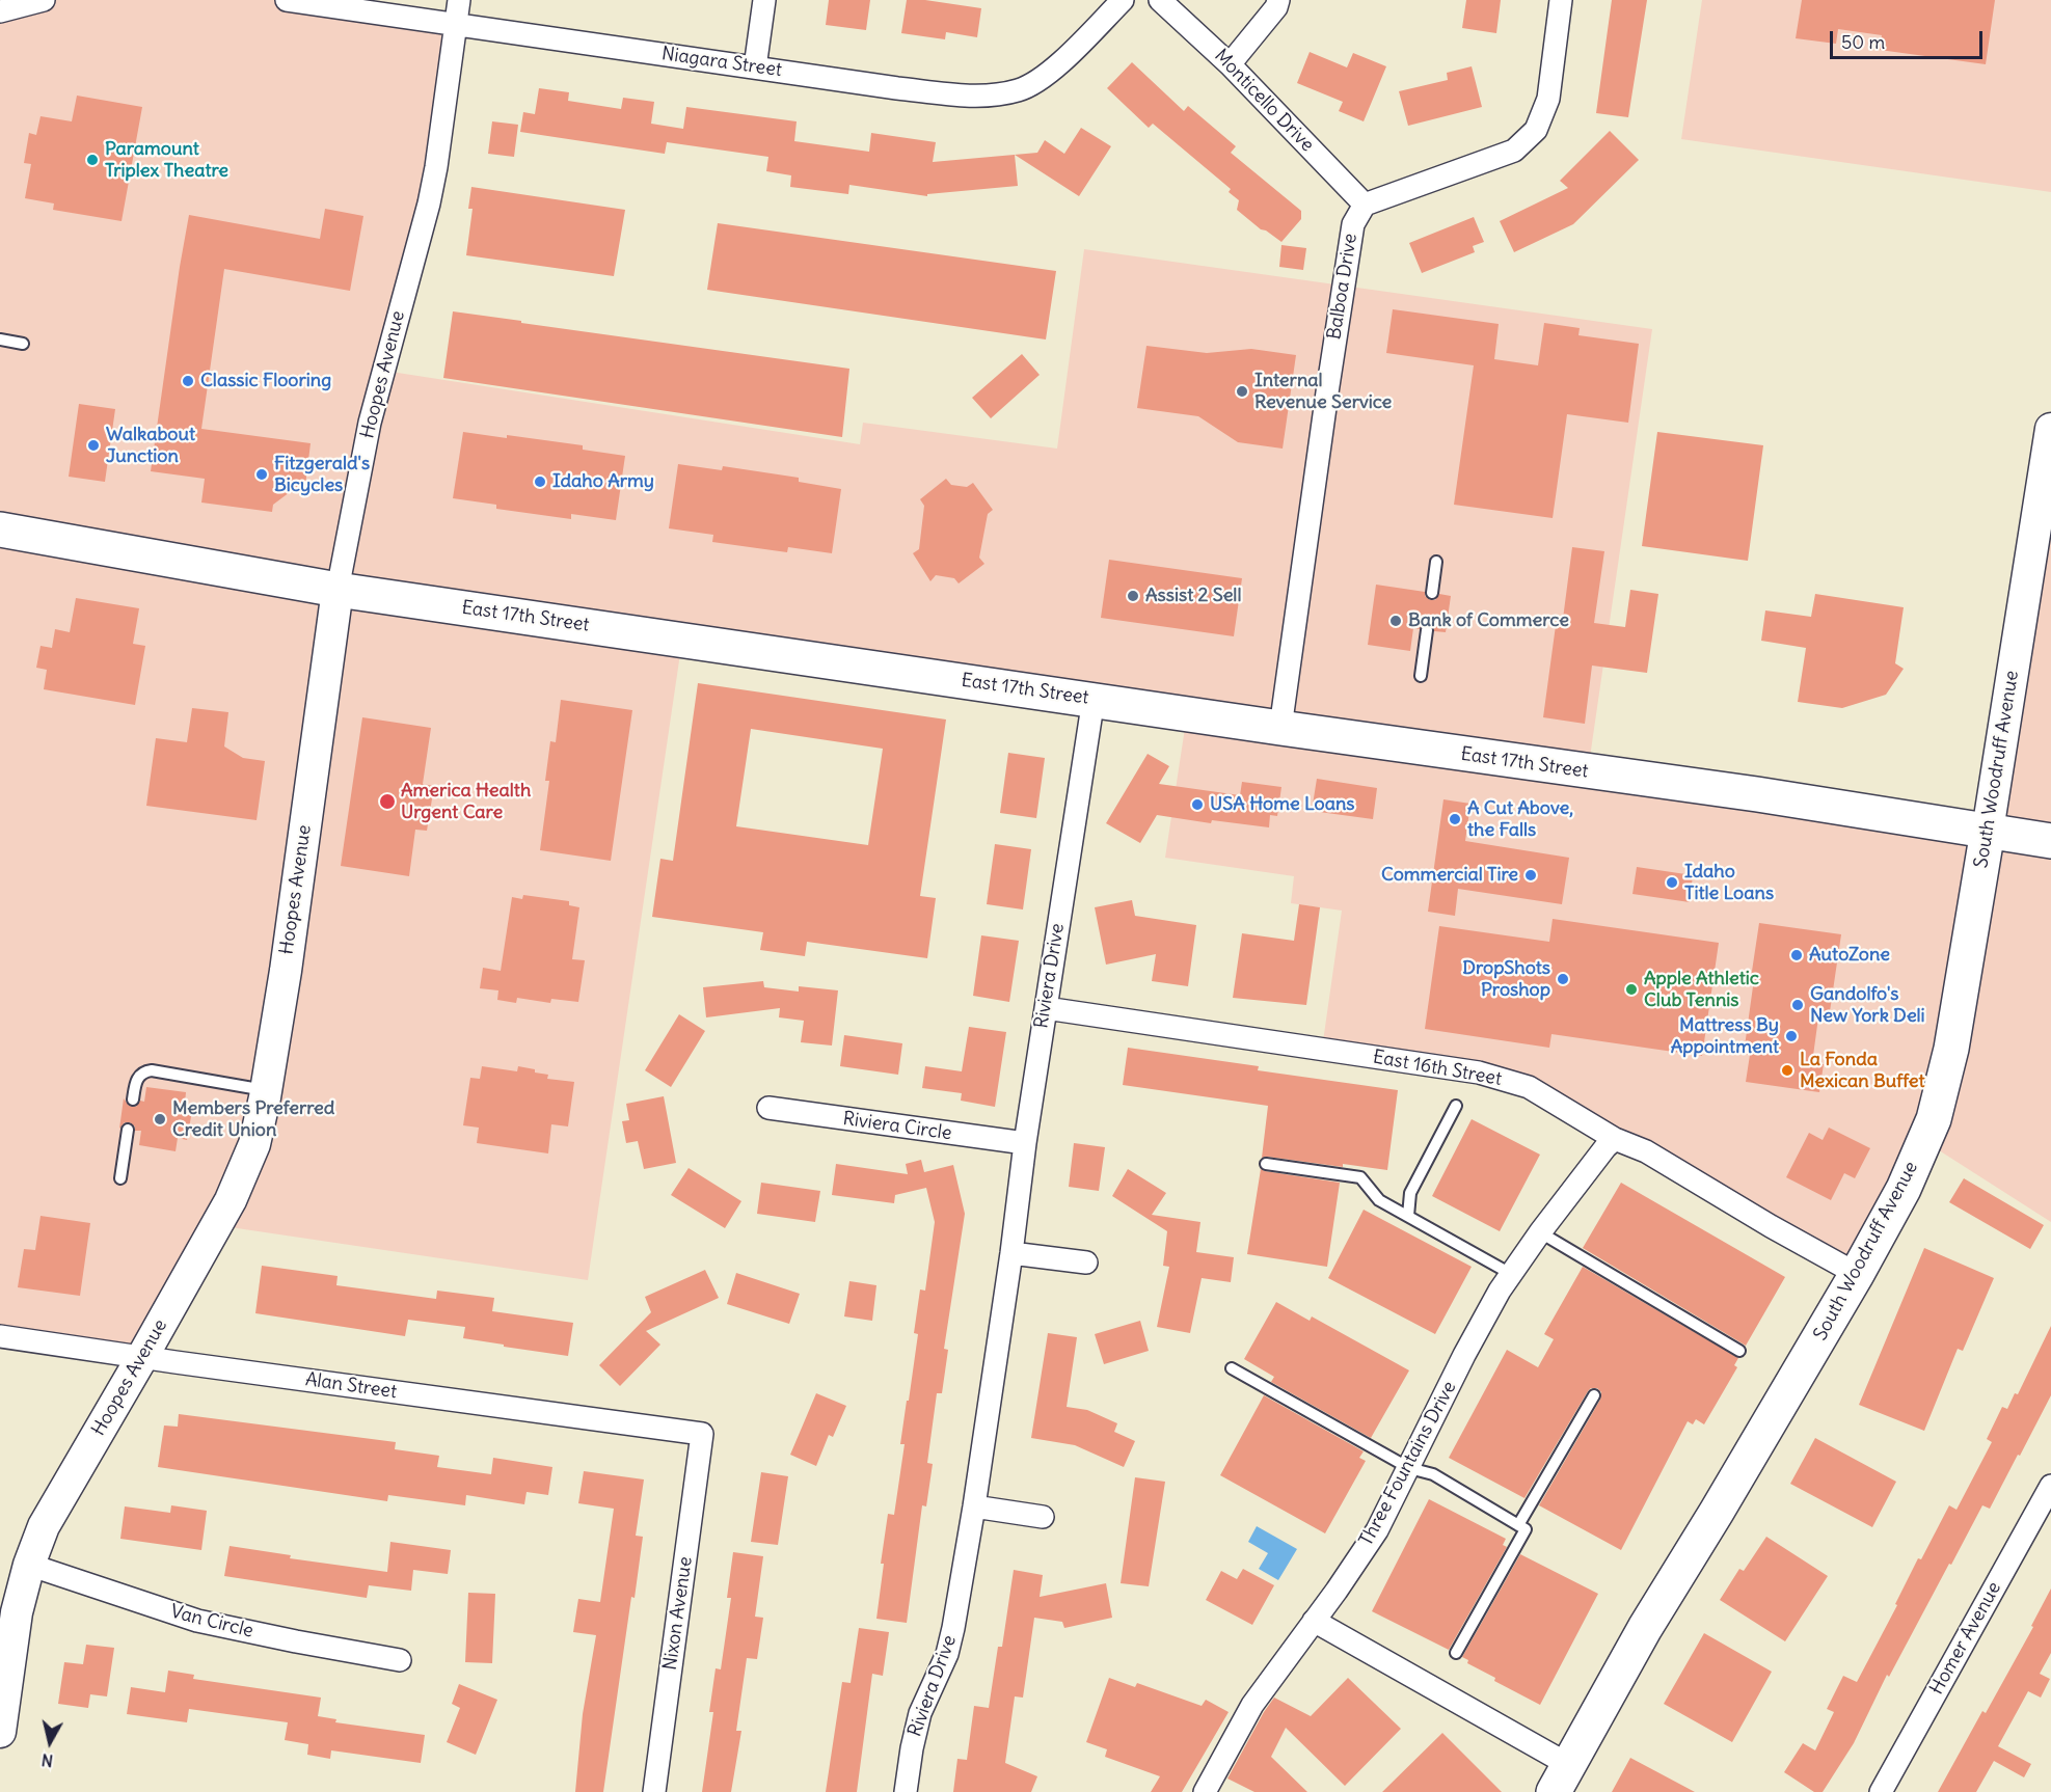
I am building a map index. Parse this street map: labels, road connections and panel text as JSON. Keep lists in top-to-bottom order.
{
  "streets": {
    "main road": ["East 17th Street", "South Woodruff Avenue"],
    "street": [
      "Niagara Street",
      "Monticello Drive",
      "Balboa Drive",
      "Hoopes Avenue",
      "Riviera Drive",
      "East 16th Street",
      "Riviera Circle",
      "Alan Street",
      "Three Fountains Drive",
      "Nixon Avenue",
      "Van Circle",
      "Homer Avenue"
    ]
  },
  "crossings": [
    ["Niagara Street", "Hoopes Avenue"],
    ["Monticello Drive", "Balboa Drive"],
    ["Balboa Drive", "East 17th Street"],
    ["Hoopes Avenue", "East 17th Street"],
    ["Hoopes Avenue", "Alan Street"],
    ["Hoopes Avenue", "Van Circle"],
    ["East 17th Street", "South Woodruff Avenue"],
    ["East 17th Street", "Riviera Drive"],
    ["South Woodruff Avenue", "East 16th Street"],
    ["Riviera Drive", "East 16th Street"],
    ["Riviera Drive", "Riviera Circle"],
    ["East 16th Street", "Three Fountains Drive"],
    ["Alan Street", "Nixon Avenue"]
  ],
  "places": [
    "Paramount Triplex Theatre",
    "Classic Flooring",
    "Internal Revenue Service",
    "Walkabout Junction",
    "Fitzgerald's Bicycles",
    "Idaho Army",
    "Assist 2 Sell",
    "Bank of Commerce",
    "America Health Urgent Care",
    "USA Home Loans",
    "A Cut Above, the Falls",
    "Commercial Tire",
    "Idaho Title Loans",
    "AutoZone",
    "DropShots Proshop",
    "Apple Athletic Club Tennis",
    "Gandolfo's New York Deli",
    "Mattress By Appointment",
    "La Fonda Mexican Buffet",
    "Members Preferred Credit Union"
  ],
  "scale_bar": "50 m",
  "north": "bottom"
}
